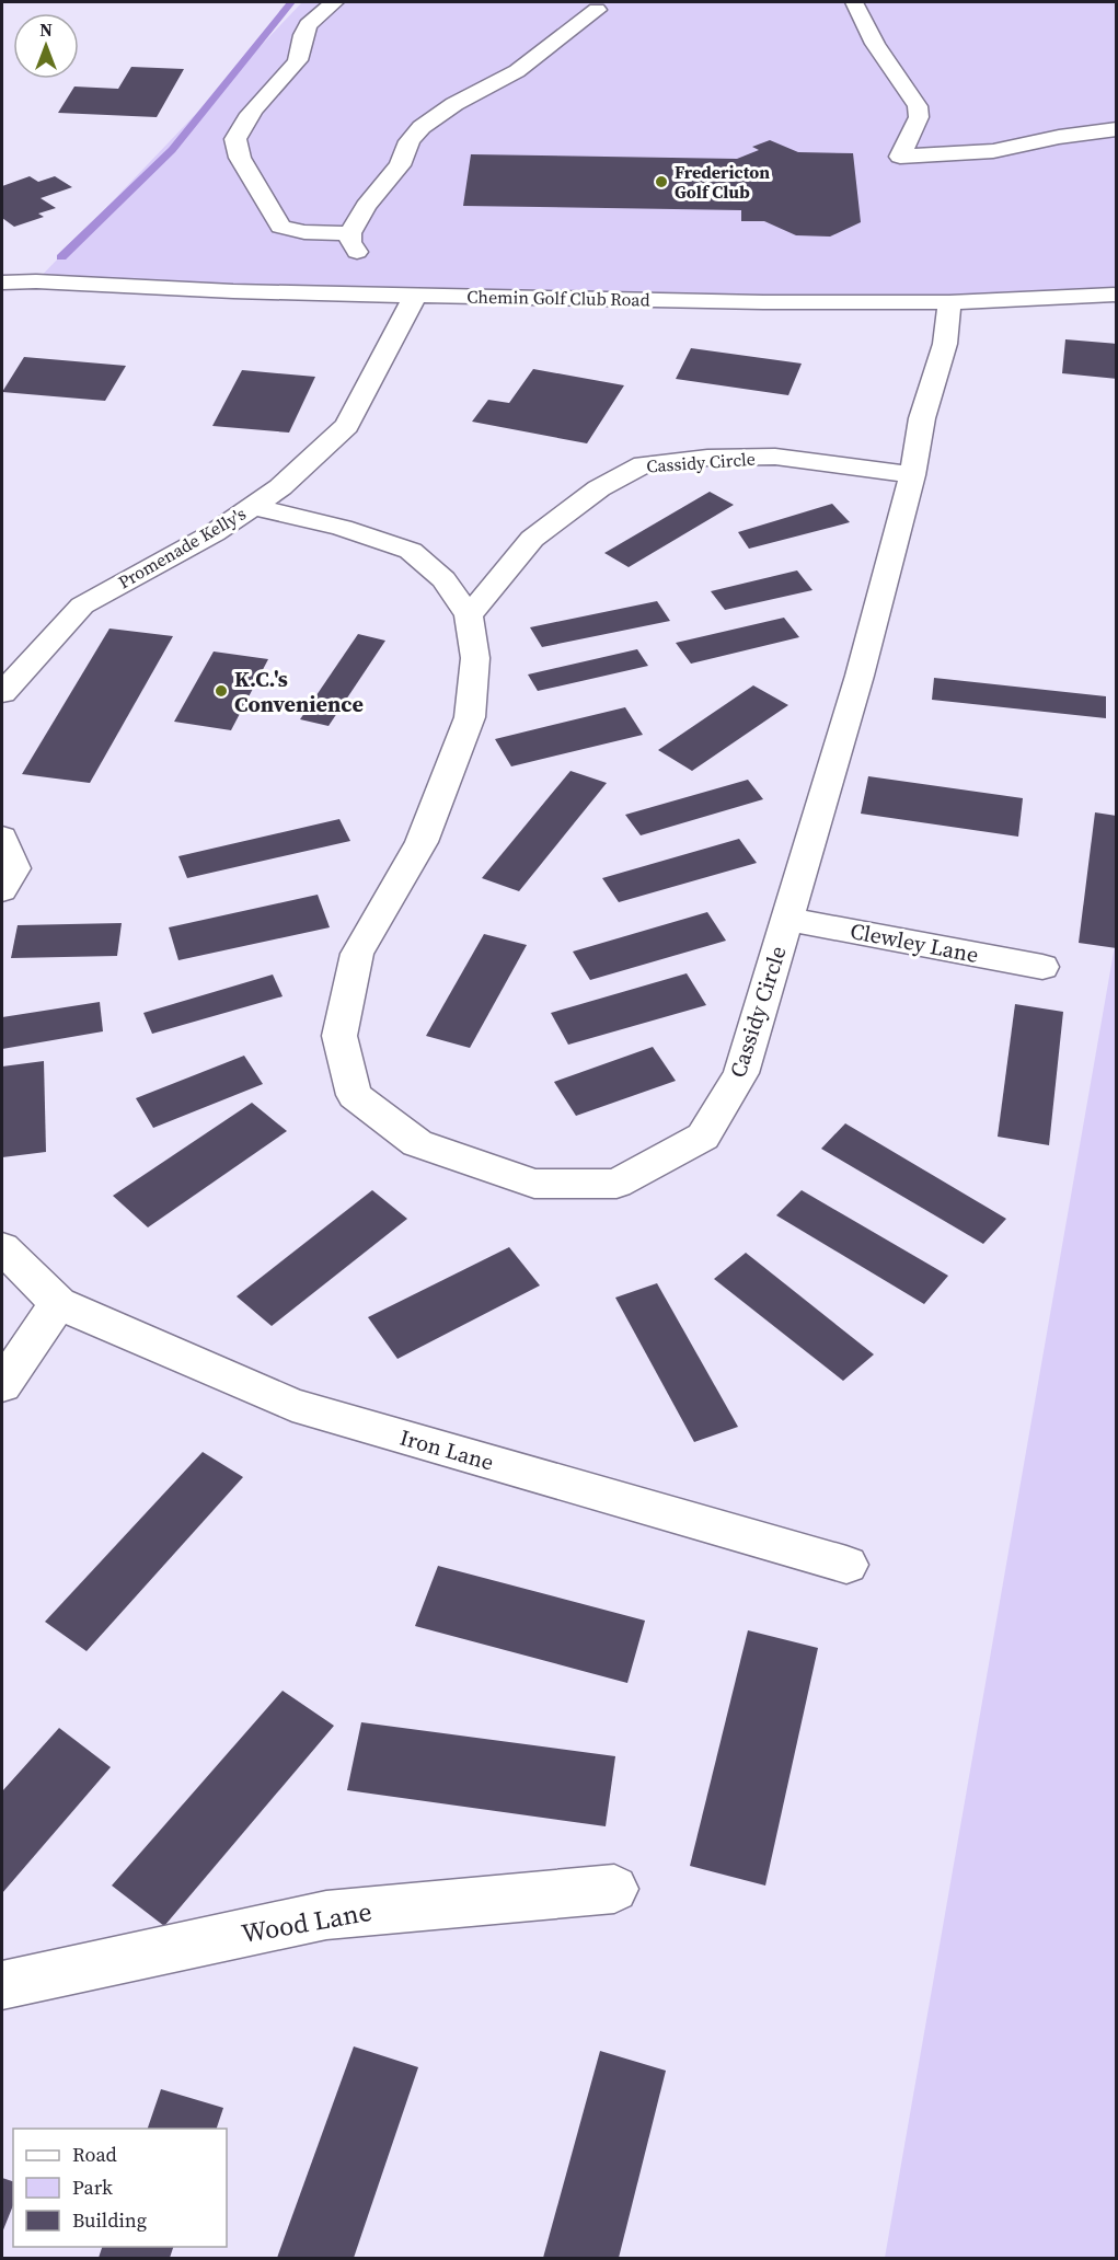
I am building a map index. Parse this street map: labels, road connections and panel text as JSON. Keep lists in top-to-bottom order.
{
  "streets": {
    "street": [
      "Chemin Golf Club Road",
      "Cassidy Circle",
      "Promenade Kelly's",
      "Clewley Lane",
      "Iron Lane",
      "Wood Lane"
    ]
  },
  "crossings": [
    ["Chemin Golf Club Road", "Cassidy Circle"],
    ["Chemin Golf Club Road", "Promenade Kelly's"],
    ["Cassidy Circle", "Promenade Kelly's"],
    ["Cassidy Circle", "Clewley Lane"]
  ],
  "places": ["Fredericton Golf Club", "K.C.'s Convenience"],
  "legend": ["Road", "Park", "Building"],
  "north": "top"
}
